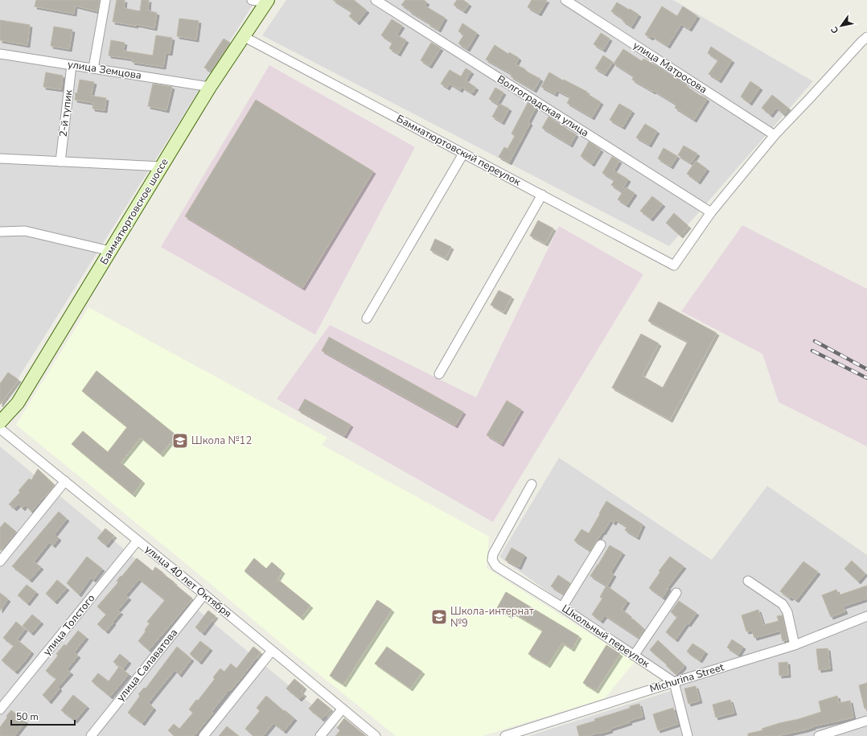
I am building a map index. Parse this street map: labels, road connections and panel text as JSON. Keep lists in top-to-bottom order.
{
  "streets": {
    "street": [
      "улица Матросова",
      "улица Земцова",
      "Волгоградская улица",
      "2-й тупик",
      "Бамматюртовский переулок",
      "Бамматюртовское шоссе",
      "улица 40 лет Октября",
      "улица Толстого",
      "Школьный переулок",
      "улица Салаватова",
      "Michurina Street"
    ]
  },
  "crossings": [
    ["улица Земцова", "2-й тупик"],
    ["улица Земцова", "Бамматюртовское шоссе"],
    ["Волгоградская улица", "Бамматюртовский переулок"],
    ["Бамматюртовский переулок", "Бамматюртовское шоссе"],
    ["улица 40 лет Октября", "улица Толстого"],
    ["улица 40 лет Октября", "улица Салаватова"],
    ["Школьный переулок", "Michurina Street"]
  ],
  "places": {
    "school or university": ["Школа №12", "Школа-интернат №9"]
  },
  "scale_bar": "50 m",
  "north": "bottom left"
}
